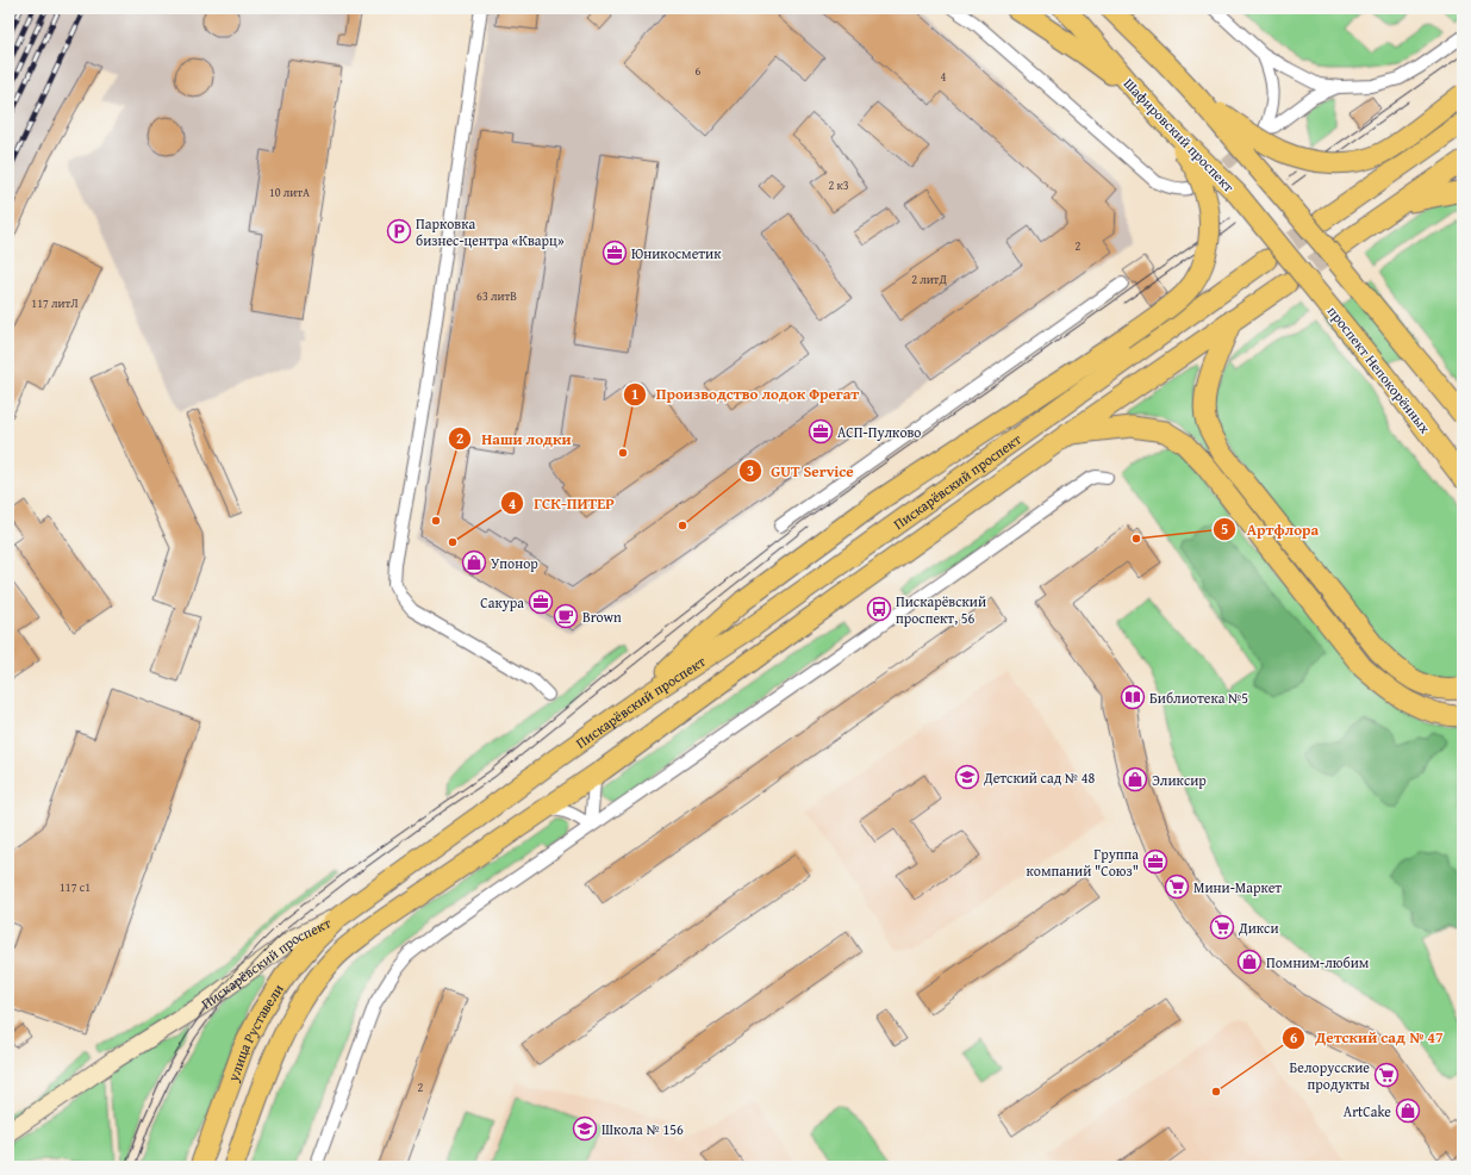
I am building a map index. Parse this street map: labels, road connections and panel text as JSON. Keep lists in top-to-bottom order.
{
  "streets": {
    "main road": [
      "Шафировский проспект",
      "проспект Непокорённых",
      "Пискарёвский проспект",
      "улица Руставели"
    ]
  },
  "crossings": [
    ["Шафировский проспект", "проспект Непокорённых"],
    ["Пискарёвский проспект", "улица Руставели"]
  ],
  "places": {
    "parking": ["Парковка бизнес-центра «Кварц»"],
    "office": [
      "Юникосметик",
      "АСП-Пулково",
      "Сакура",
      "Группа компаний \"Союз\""
    ],
    "other": [
      "Производство лодок Фрегат",
      "Наши лодки",
      "GUT Service",
      "Артфлора",
      "ГСК-ПИТЕР",
      "Детский сад № 47"
    ],
    "shop": [
      "Упонор",
      "Эликсир",
      "Помним-любим",
      "ArtCake"
    ],
    "bus stop": ["Пискарёвский проспект, 56"],
    "cafe": ["Brown"],
    "library": ["Библиотека №5"],
    "school or university": ["Детский сад № 48", "Школа № 156"],
    "supermarket": ["Мини-Маркет", "Дикси", "Белорусские продукты"]
  },
  "house_numbers": [
    "6",
    "4",
    "2 к3",
    "10 литА",
    "2",
    "2 литД",
    "63 литВ",
    "117 литЛ",
    "117 с1",
    "2"
  ]
}
